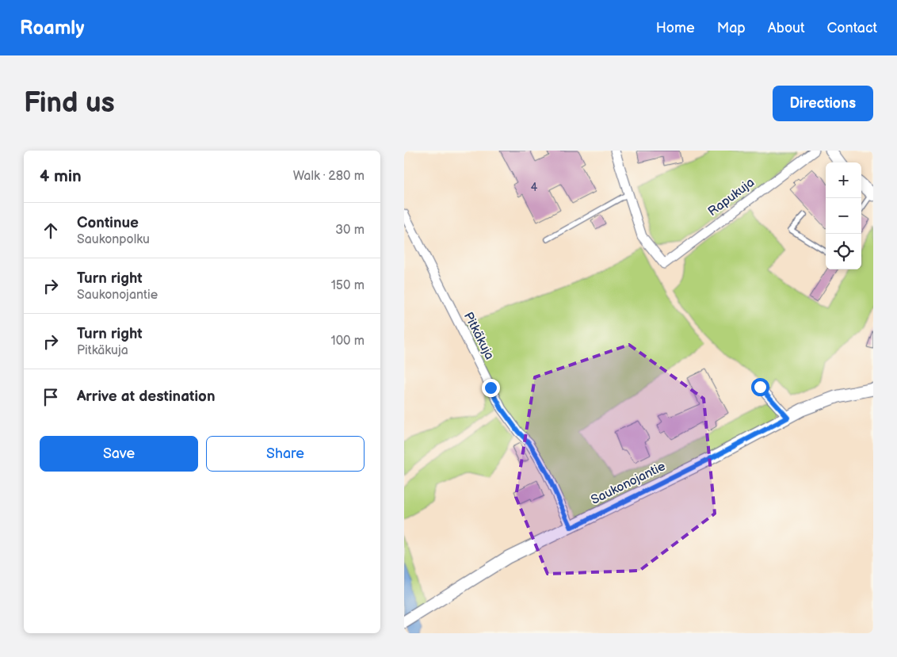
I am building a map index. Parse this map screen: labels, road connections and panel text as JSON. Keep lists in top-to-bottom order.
{
  "streets": {
    "street": ["Rapukuja", "Pitkäkuja", "Saukonojantie"]
  },
  "crossings": [
    ["Pitkäkuja", "Saukonojantie"]
  ],
  "house_numbers": ["4"],
  "page": {
    "header": "Roamly",
    "nav": [
      "Home",
      "Map",
      "About",
      "Contact"
    ],
    "buttons": [
      "Directions",
      ["Save", "Share"]
    ],
    "title": "Find us",
    "heading": ["4 min", "Walk · 280 m"],
    "map_buttons": ["+", "−"],
    "list": [
      ["Continue", "Saukonpolku", "30 m"],
      ["Turn right", "Saukonojantie", "150 m"],
      ["Turn right", "Pitkäkuja", "100 m"],
      "Arrive at destination"
    ]
  }
}
